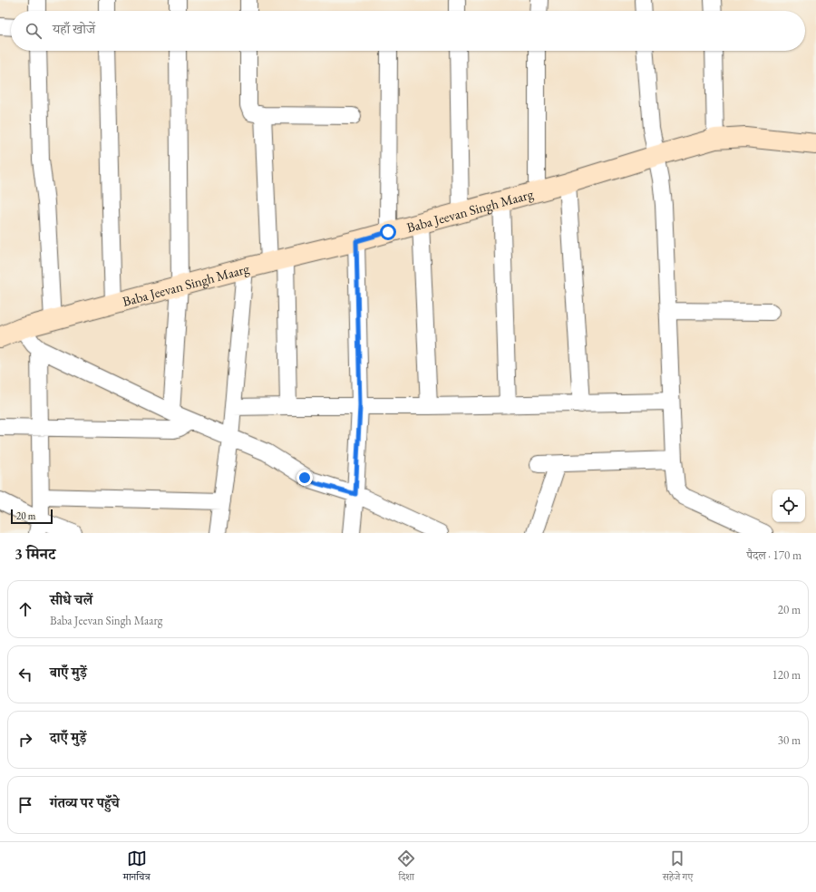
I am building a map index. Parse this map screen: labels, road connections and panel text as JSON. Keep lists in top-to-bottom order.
{
  "streets": {
    "street": ["Baba Jeevan Singh Maarg"]
  },
  "scale_bar": "20 m",
  "page": {
    "search": "यहाँ खोजें",
    "scale": "20 m",
    "heading": ["3 मिनट", "पैदल · 170 m"],
    "list": [
      ["सीधे चलें", "Baba Jeevan Singh Maarg", "20 m"],
      ["बाएँ मुड़ें", "120 m"],
      ["दाएँ मुड़ें", "30 m"],
      "गंतव्य पर पहुँचे"
    ],
    "nav": ["मानचित्र", "दिशा", "सहेजे गए"]
  }
}
